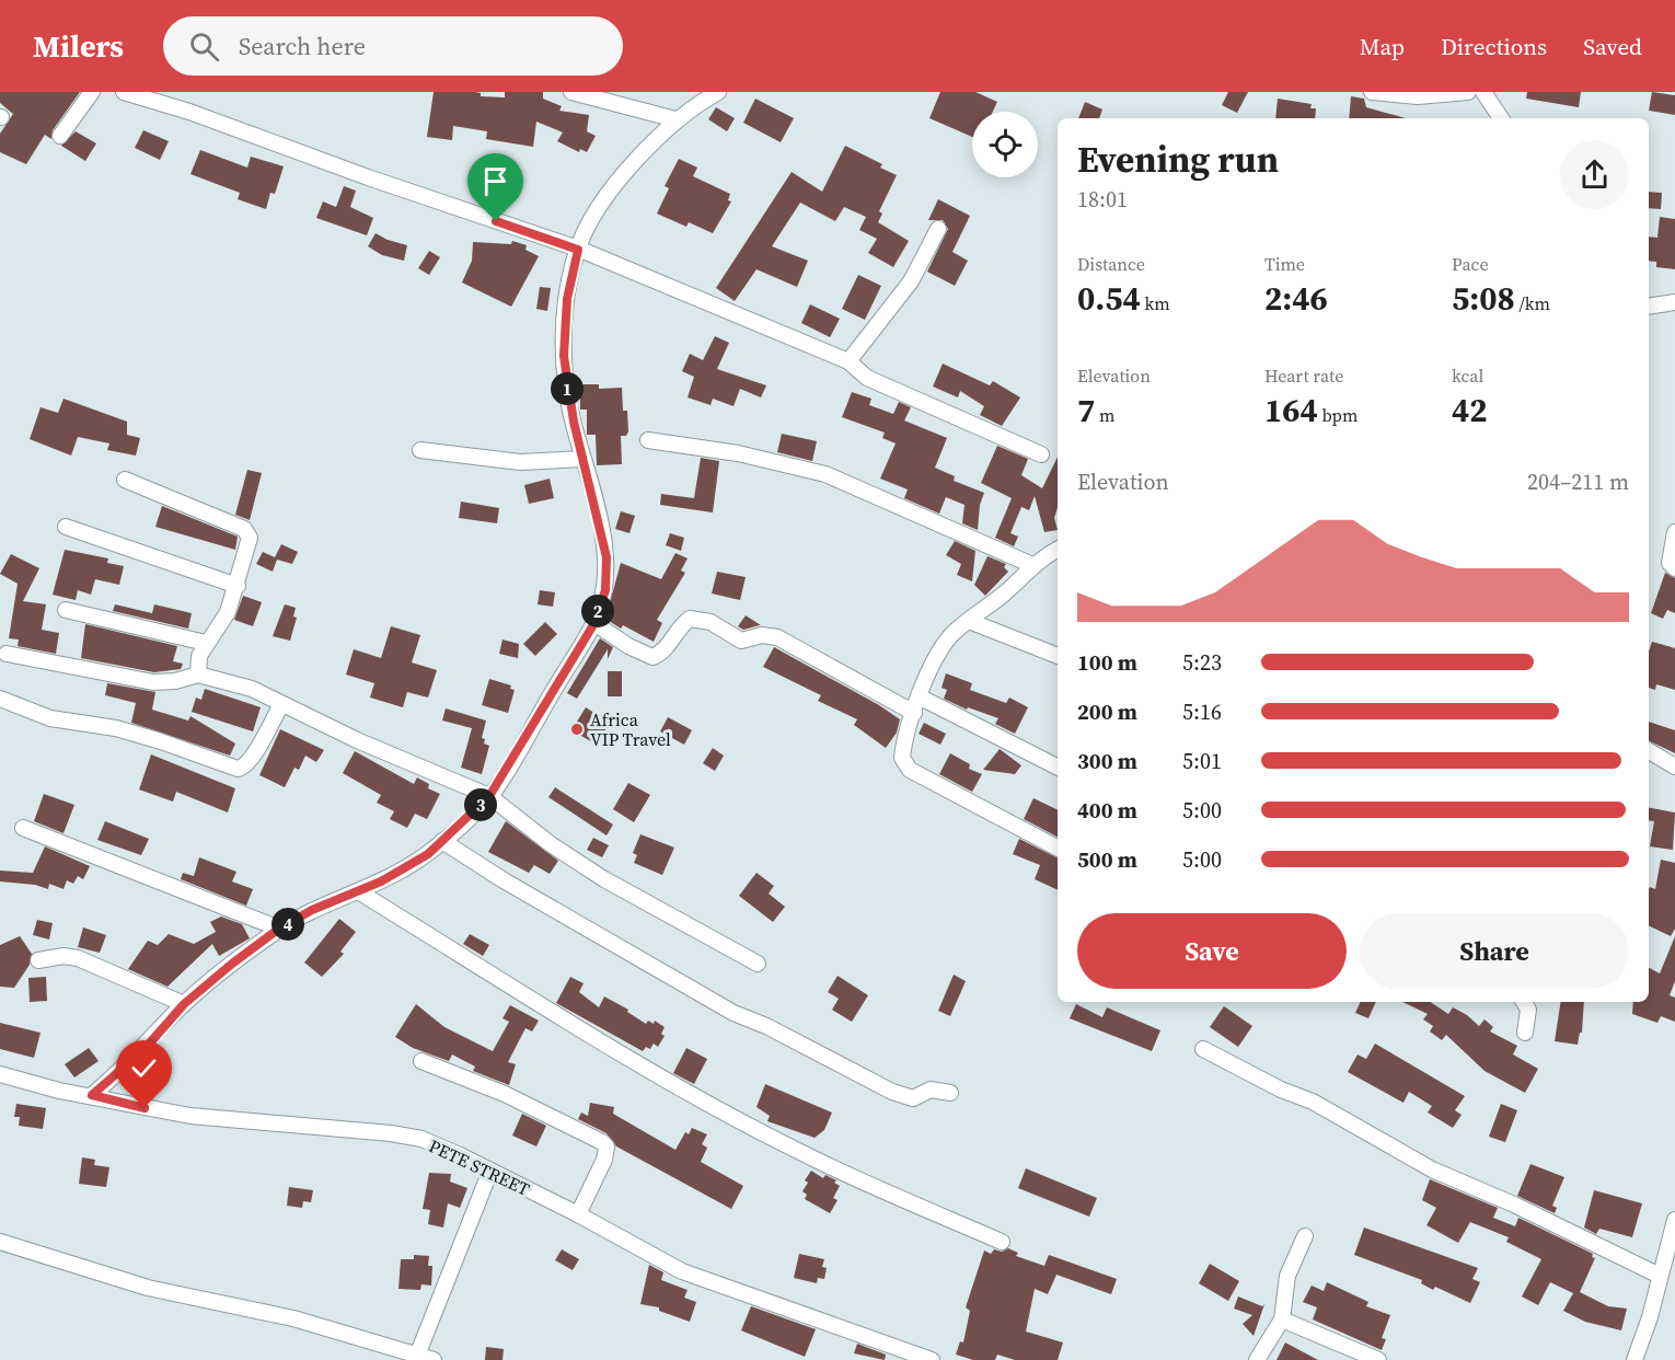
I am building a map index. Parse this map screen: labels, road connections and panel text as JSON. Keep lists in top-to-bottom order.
{
  "streets": {
    "street": ["PETE STREET"]
  },
  "places": ["Africa VIP Travel"],
  "page": {
    "header": "Milers",
    "search": "Search here",
    "nav": ["Map", "Directions", "Saved"],
    "heading": ["Evening run", "18:01"],
    "stats": [
      ["Distance", "0.54 km"],
      ["Time", "2:46"],
      ["Pace", "5:08 /km"],
      ["Elevation", "7 m"],
      ["Heart rate", "164 bpm"],
      ["kcal", "42"]
    ],
    "pins": [
      "1",
      "2",
      "3",
      "4"
    ],
    "chart": ["Elevation", "204–211 m"],
    "list": [
      {
        "name": "100 m",
        "note": "5:23"
      },
      {
        "name": "200 m",
        "note": "5:16"
      },
      {
        "name": "300 m",
        "note": "5:01"
      },
      {
        "name": "400 m",
        "note": "5:00"
      },
      {
        "name": "500 m",
        "note": "5:00"
      }
    ],
    "buttons": ["Save", "Share"]
  }
}
